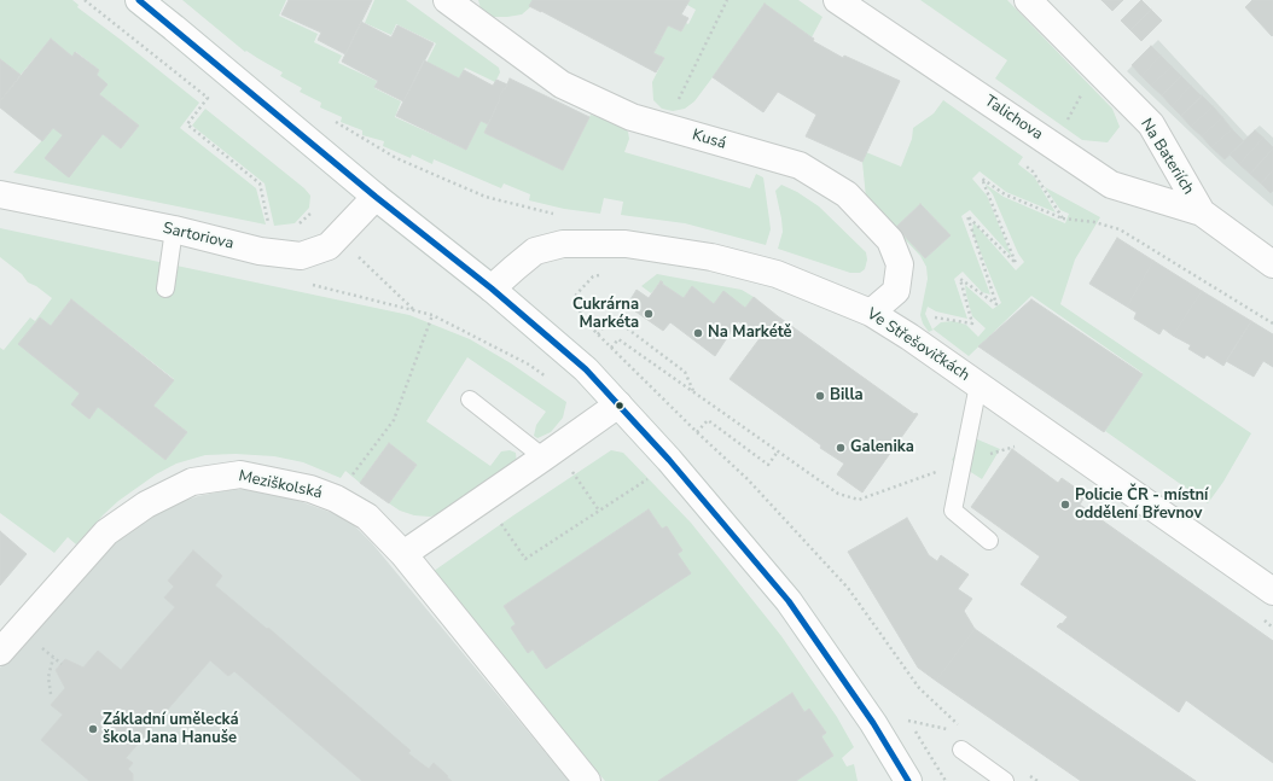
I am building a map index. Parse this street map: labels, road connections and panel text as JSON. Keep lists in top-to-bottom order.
{
  "streets": {
    "street": [
      "Talichova",
      "Kusá",
      "Na Bateriích",
      "Sartoriova",
      "Ve Střešovičkách",
      "Meziškolská"
    ]
  },
  "crossings": [
    ["Talichova", "Na Bateriích"],
    ["Kusá", "Ve Střešovičkách"]
  ],
  "places": [
    "Cukrárna Markéta",
    "Na Markétě",
    "Billa",
    "Galenika",
    "Policie ČR - místní oddělení Břevnov",
    "Základní umělecká škola Jana Hanuše"
  ]
}
